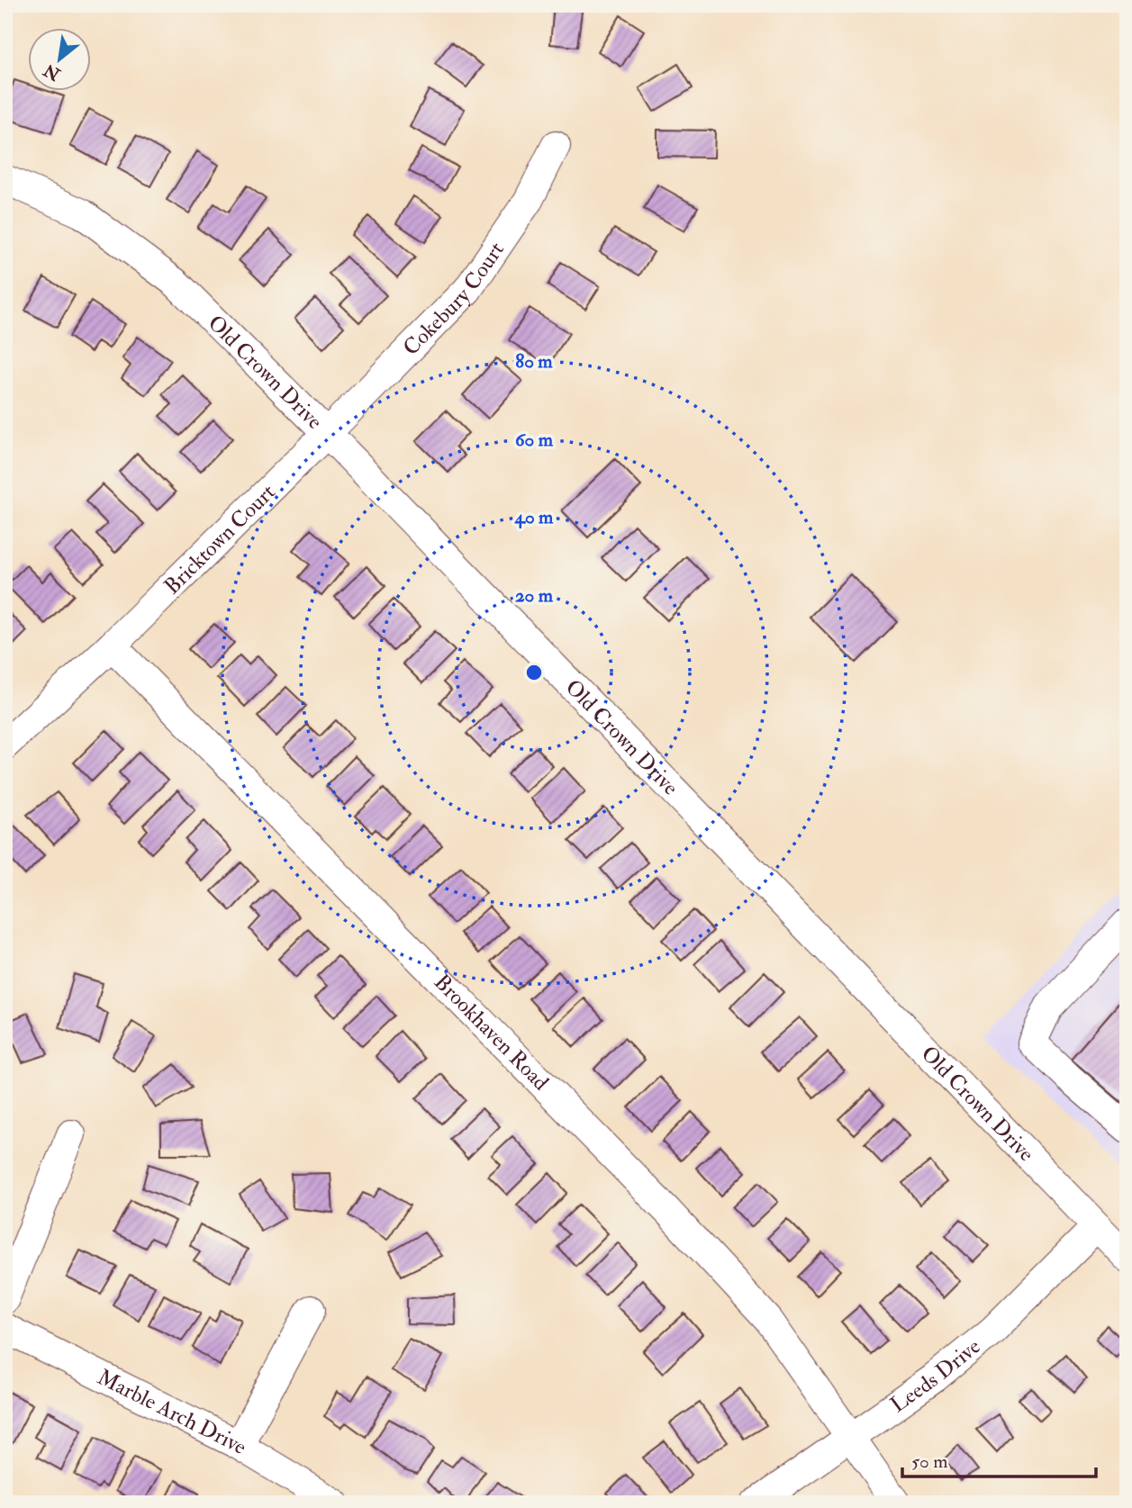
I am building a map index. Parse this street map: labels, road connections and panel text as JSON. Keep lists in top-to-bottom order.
{
  "streets": {
    "street": [
      "Cokebury Court",
      "Old Crown Drive",
      "Bricktown Court",
      "Brookhaven Road",
      "Leeds Drive",
      "Marble Arch Drive"
    ]
  },
  "crossings": [
    ["Cokebury Court", "Old Crown Drive"],
    ["Cokebury Court", "Bricktown Court"],
    ["Old Crown Drive", "Bricktown Court"],
    ["Old Crown Drive", "Leeds Drive"],
    ["Bricktown Court", "Brookhaven Road"],
    ["Brookhaven Road", "Leeds Drive"]
  ],
  "scale_bar": "50 m",
  "north": "bottom left",
  "rings": [
    "80 m",
    "60 m",
    "40 m",
    "20 m"
  ]
}
